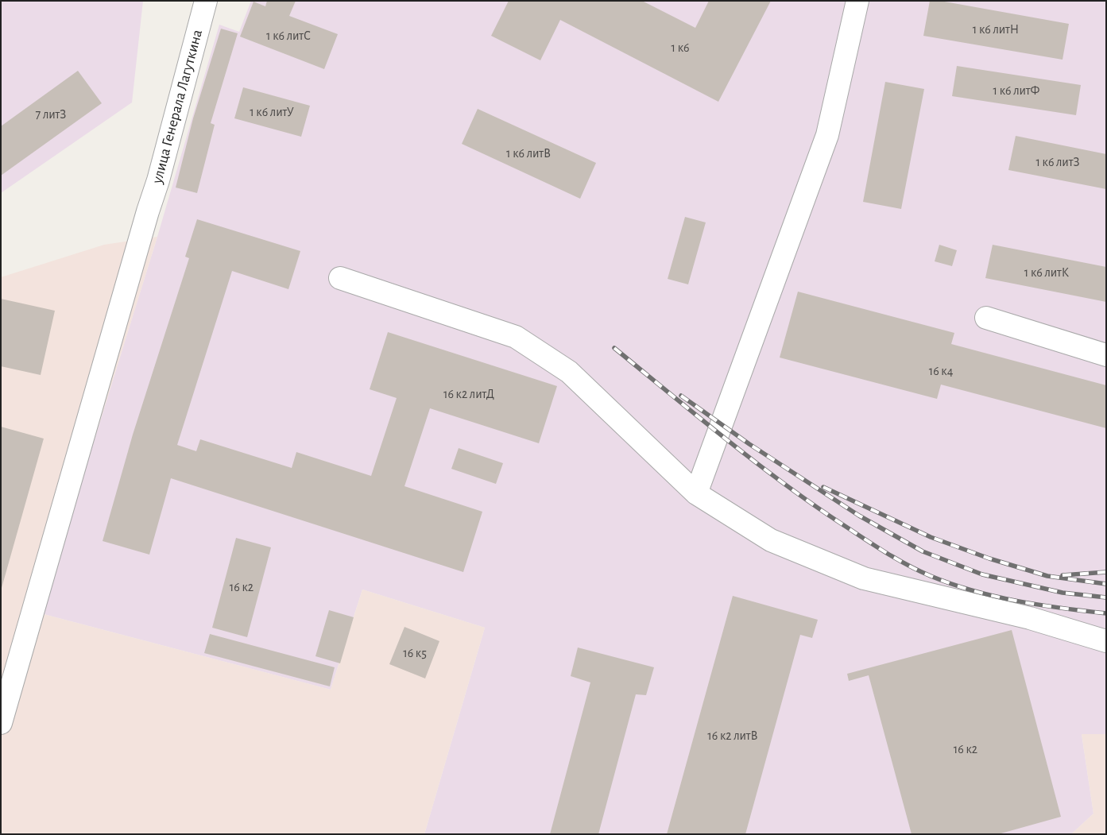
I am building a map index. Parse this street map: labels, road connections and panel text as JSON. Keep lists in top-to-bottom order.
{
  "streets": {
    "street": ["улица Генерала Лагуткина"]
  },
  "house_numbers": [
    "1 к6 литН",
    "1 к6 литС",
    "1 к6",
    "1 к6 литФ",
    "1 к6 литУ",
    "7 литЗ",
    "1 к6 литВ",
    "1 к6 литЗ",
    "1 к6 литК",
    "16 к4",
    "16 к2 литД",
    "16 к2",
    "16 к5",
    "16 к2 литВ",
    "16 к2"
  ]
}
